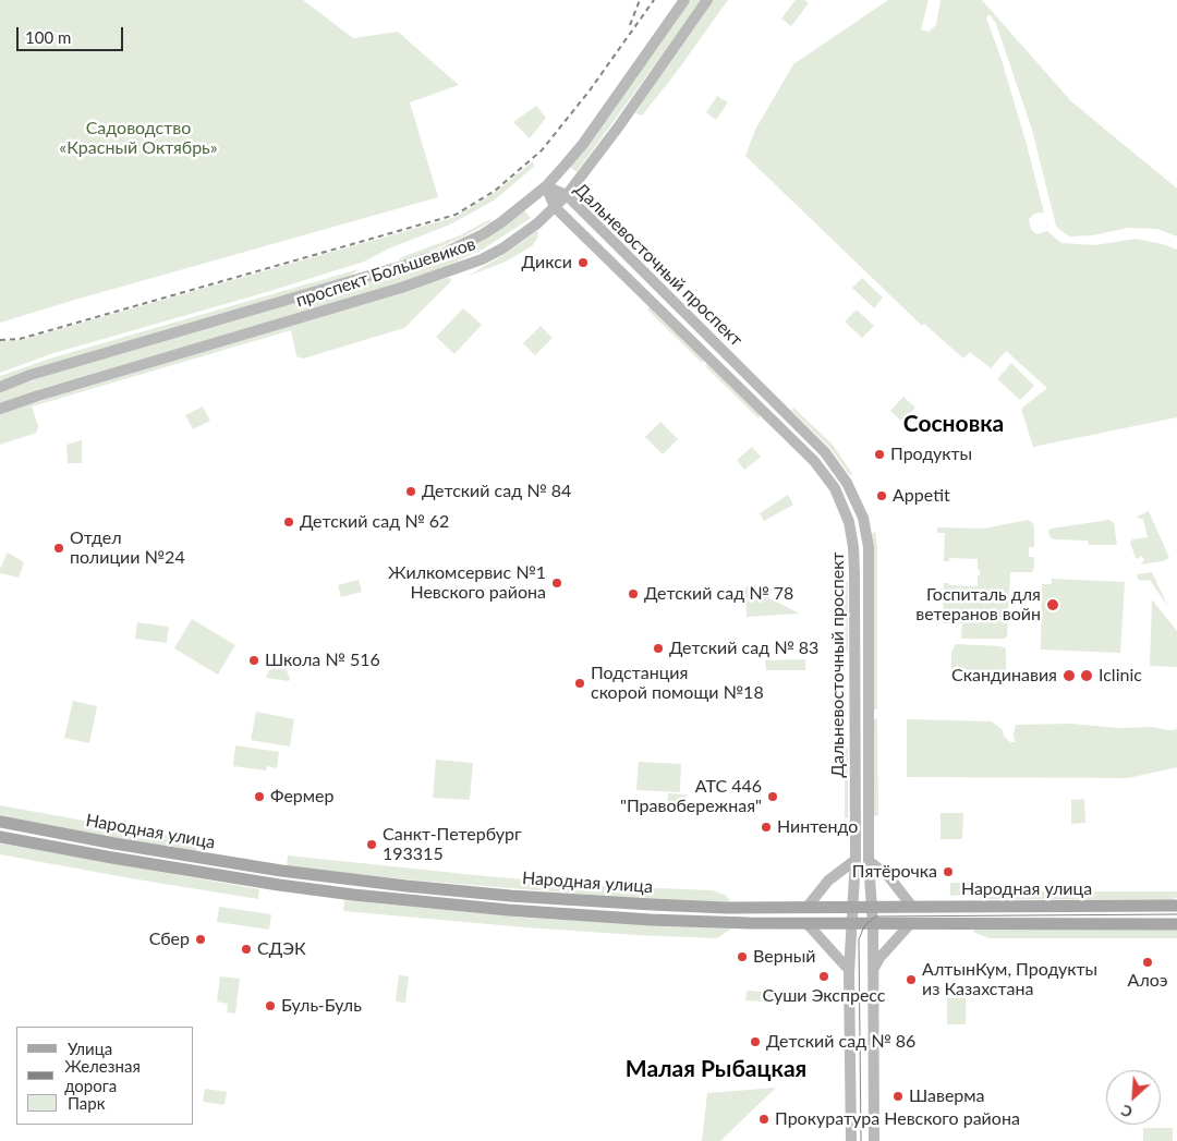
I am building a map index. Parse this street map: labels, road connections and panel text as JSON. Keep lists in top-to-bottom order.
{
  "streets": {
    "main road": ["Дальневосточный проспект", "проспект Большевиков", "Народная улица"]
  },
  "crossings": [
    ["Дальневосточный проспект", "проспект Большевиков"],
    ["Дальневосточный проспект", "Народная улица"]
  ],
  "districts": ["Сосновка", "Малая Рыбацкая"],
  "parks": ["Садоводство «Красный Октябрь»"],
  "places": [
    "Дикси",
    "Продукты",
    "Детский сад № 84",
    "Appetit",
    "Детский сад № 62",
    "Отдел полиции №24",
    "Жилкомсервис №1 Невского района",
    "Детский сад № 78",
    "Госпиталь для ветеранов войн",
    "Детский сад № 83",
    "Школа № 516",
    "Скандинавия",
    "Iclinic",
    "Подстанция скорой помощи №18",
    "Фермер",
    "АТС 446 \"Правобережная\"",
    "Нинтендо",
    "Санкт-Петербург 193315",
    "Пятёрочка",
    "Сбер",
    "СДЭК",
    "Верный",
    "Алоэ",
    "Суши Экспресс",
    "АлтынКум, Продукты из Казахстана",
    "Буль-Буль",
    "Детский сад № 86",
    "Шаверма",
    "Прокуратура Невского района"
  ],
  "legend": ["Улица", "Железная дорога", "Парк"],
  "scale_bar": "100 m",
  "north": "bottom left"
}
